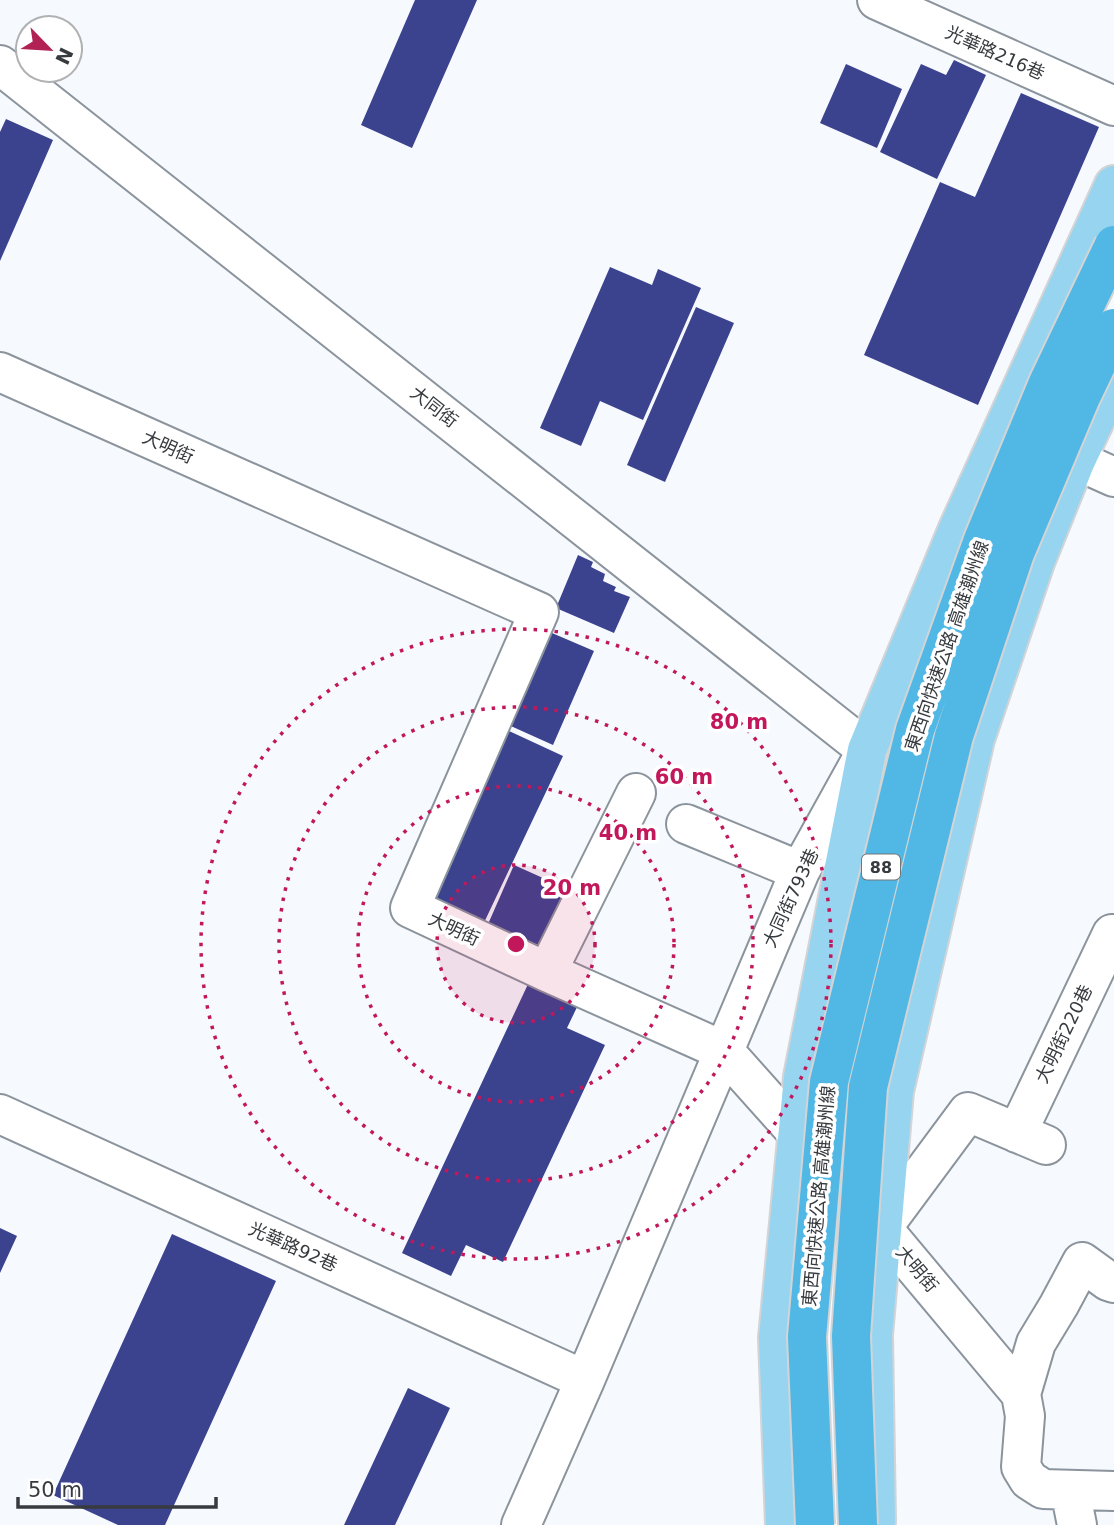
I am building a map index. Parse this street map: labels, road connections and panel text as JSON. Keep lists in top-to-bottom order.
{
  "streets": {
    "highway": ["東西向快速公路 高雄潮州線", "88"],
    "street": [
      "光華路216巷",
      "大同街",
      "大明街",
      "大同街793巷",
      "大明街220巷",
      "光華路92巷"
    ]
  },
  "crossings": [
    ["大同街", "大同街793巷"],
    ["大明街", "大同街793巷"],
    ["大明街", "大明街220巷"],
    ["大同街793巷", "光華路92巷"]
  ],
  "scale_bar": "50 m",
  "north": "bottom right",
  "rings": [
    "80 m",
    "60 m",
    "40 m",
    "20 m"
  ]
}
